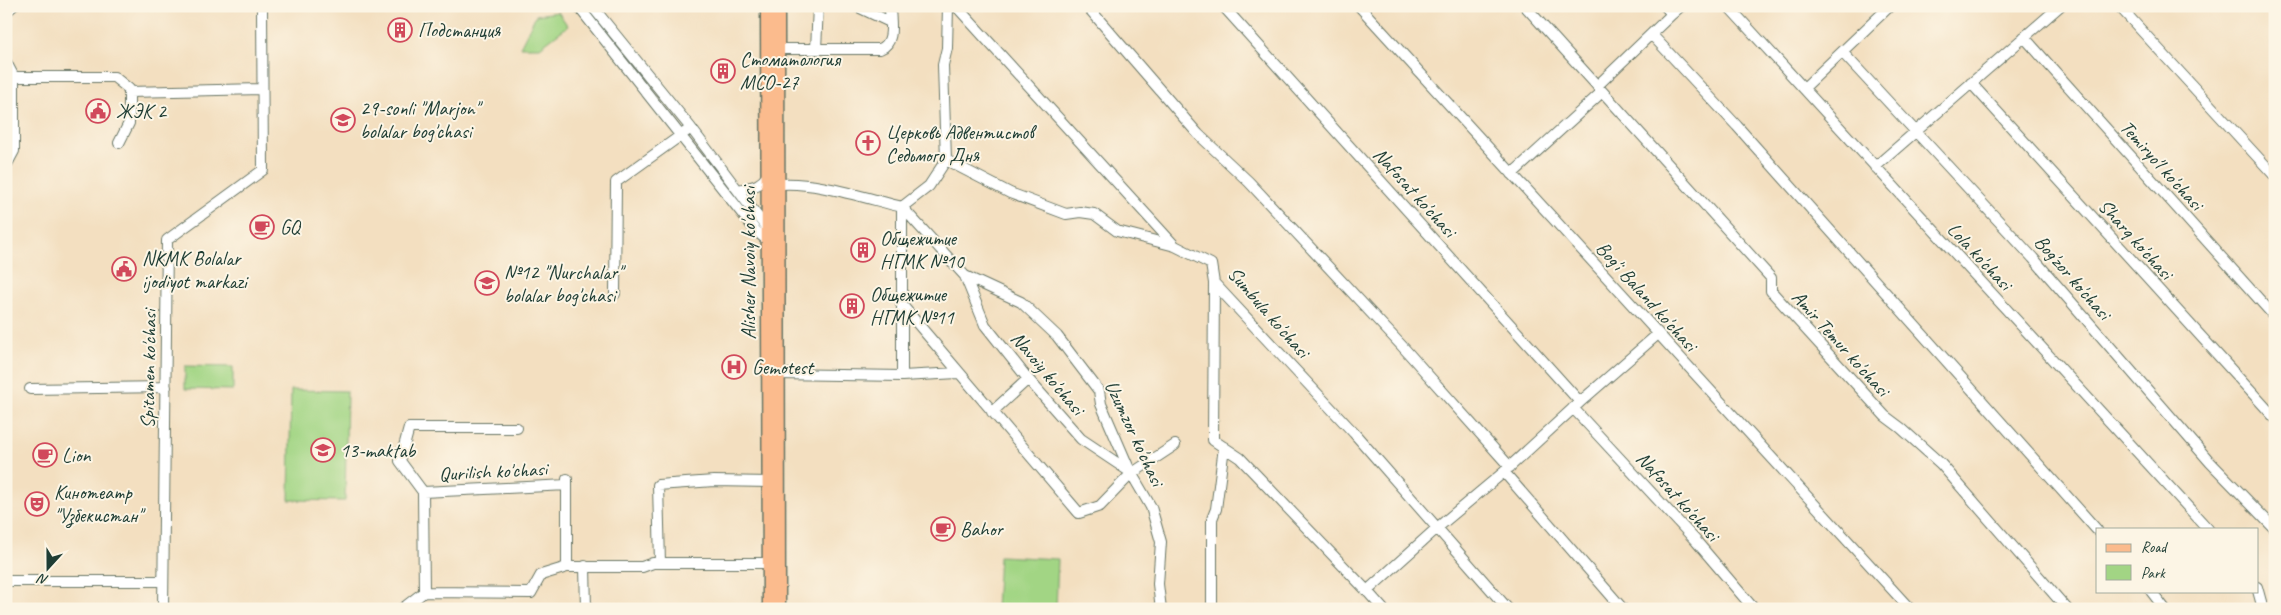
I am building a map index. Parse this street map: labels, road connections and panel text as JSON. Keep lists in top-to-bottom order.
{
  "streets": {
    "main road": ["Alisher Navoiy ko'chasi"],
    "street": [
      "Temiryo'l ko'chasi",
      "Nafosat ko'chasi",
      "Sharq ko'chasi",
      "Lola ko'chasi",
      "Bog'zor ko'chasi",
      "Bog'i Baland ko'chasi",
      "Sumbula ko'chasi",
      "Amir Temur ko'chasi",
      "Spitamen ko'chasi",
      "Navoiy ko'chasi",
      "Uzumzor ko'chasi",
      "Qurilish ko'chasi"
    ]
  },
  "crossings": [
    ["Navoiy ko'chasi", "Uzumzor ko'chasi"]
  ],
  "places": {
    "building": [
      "Подстанция",
      "Стоматология МСО-27",
      "Общежитие НГМК №10",
      "Общежитие НГМК №11"
    ],
    "public building": ["ЖЭК 2", "NKMK Bolalar ijodiyot markazi"],
    "school or university": ["29-sonli \"Marjon\" bolalar bog'chasi", "№12 \"Nurchalar\" bolalar bog'chasi", "13-maktab"],
    "church": ["Церковь Адвентистов Седьмого Дня"],
    "cafe": ["GQ", "Lion", "Bahor"],
    "hospital": ["Gemotest"],
    "theatre": ["Кинотеатр \"Узбекистан\""]
  },
  "legend": ["Road", "Park"],
  "north": "bottom"
}
